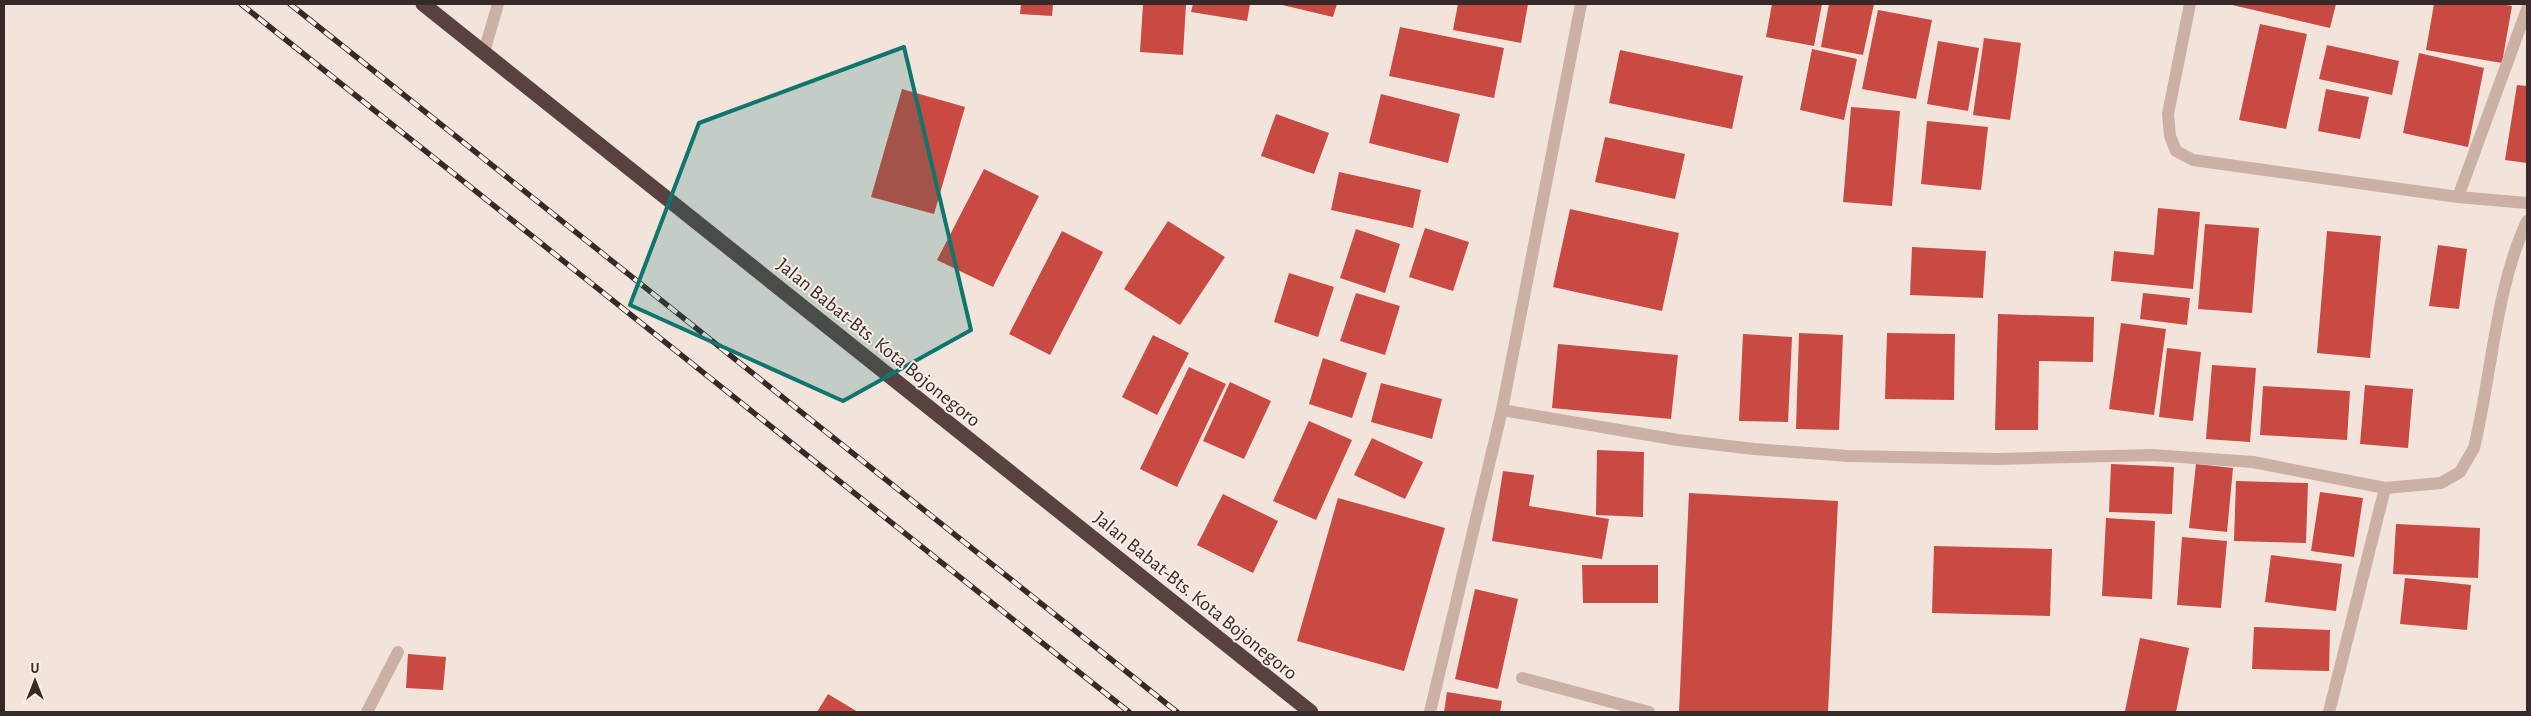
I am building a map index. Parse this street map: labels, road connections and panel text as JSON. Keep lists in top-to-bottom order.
{
  "streets": {
    "highway": ["Jalan Babat-Bts. Kota Bojonegoro"]
  },
  "north": "top"
}
